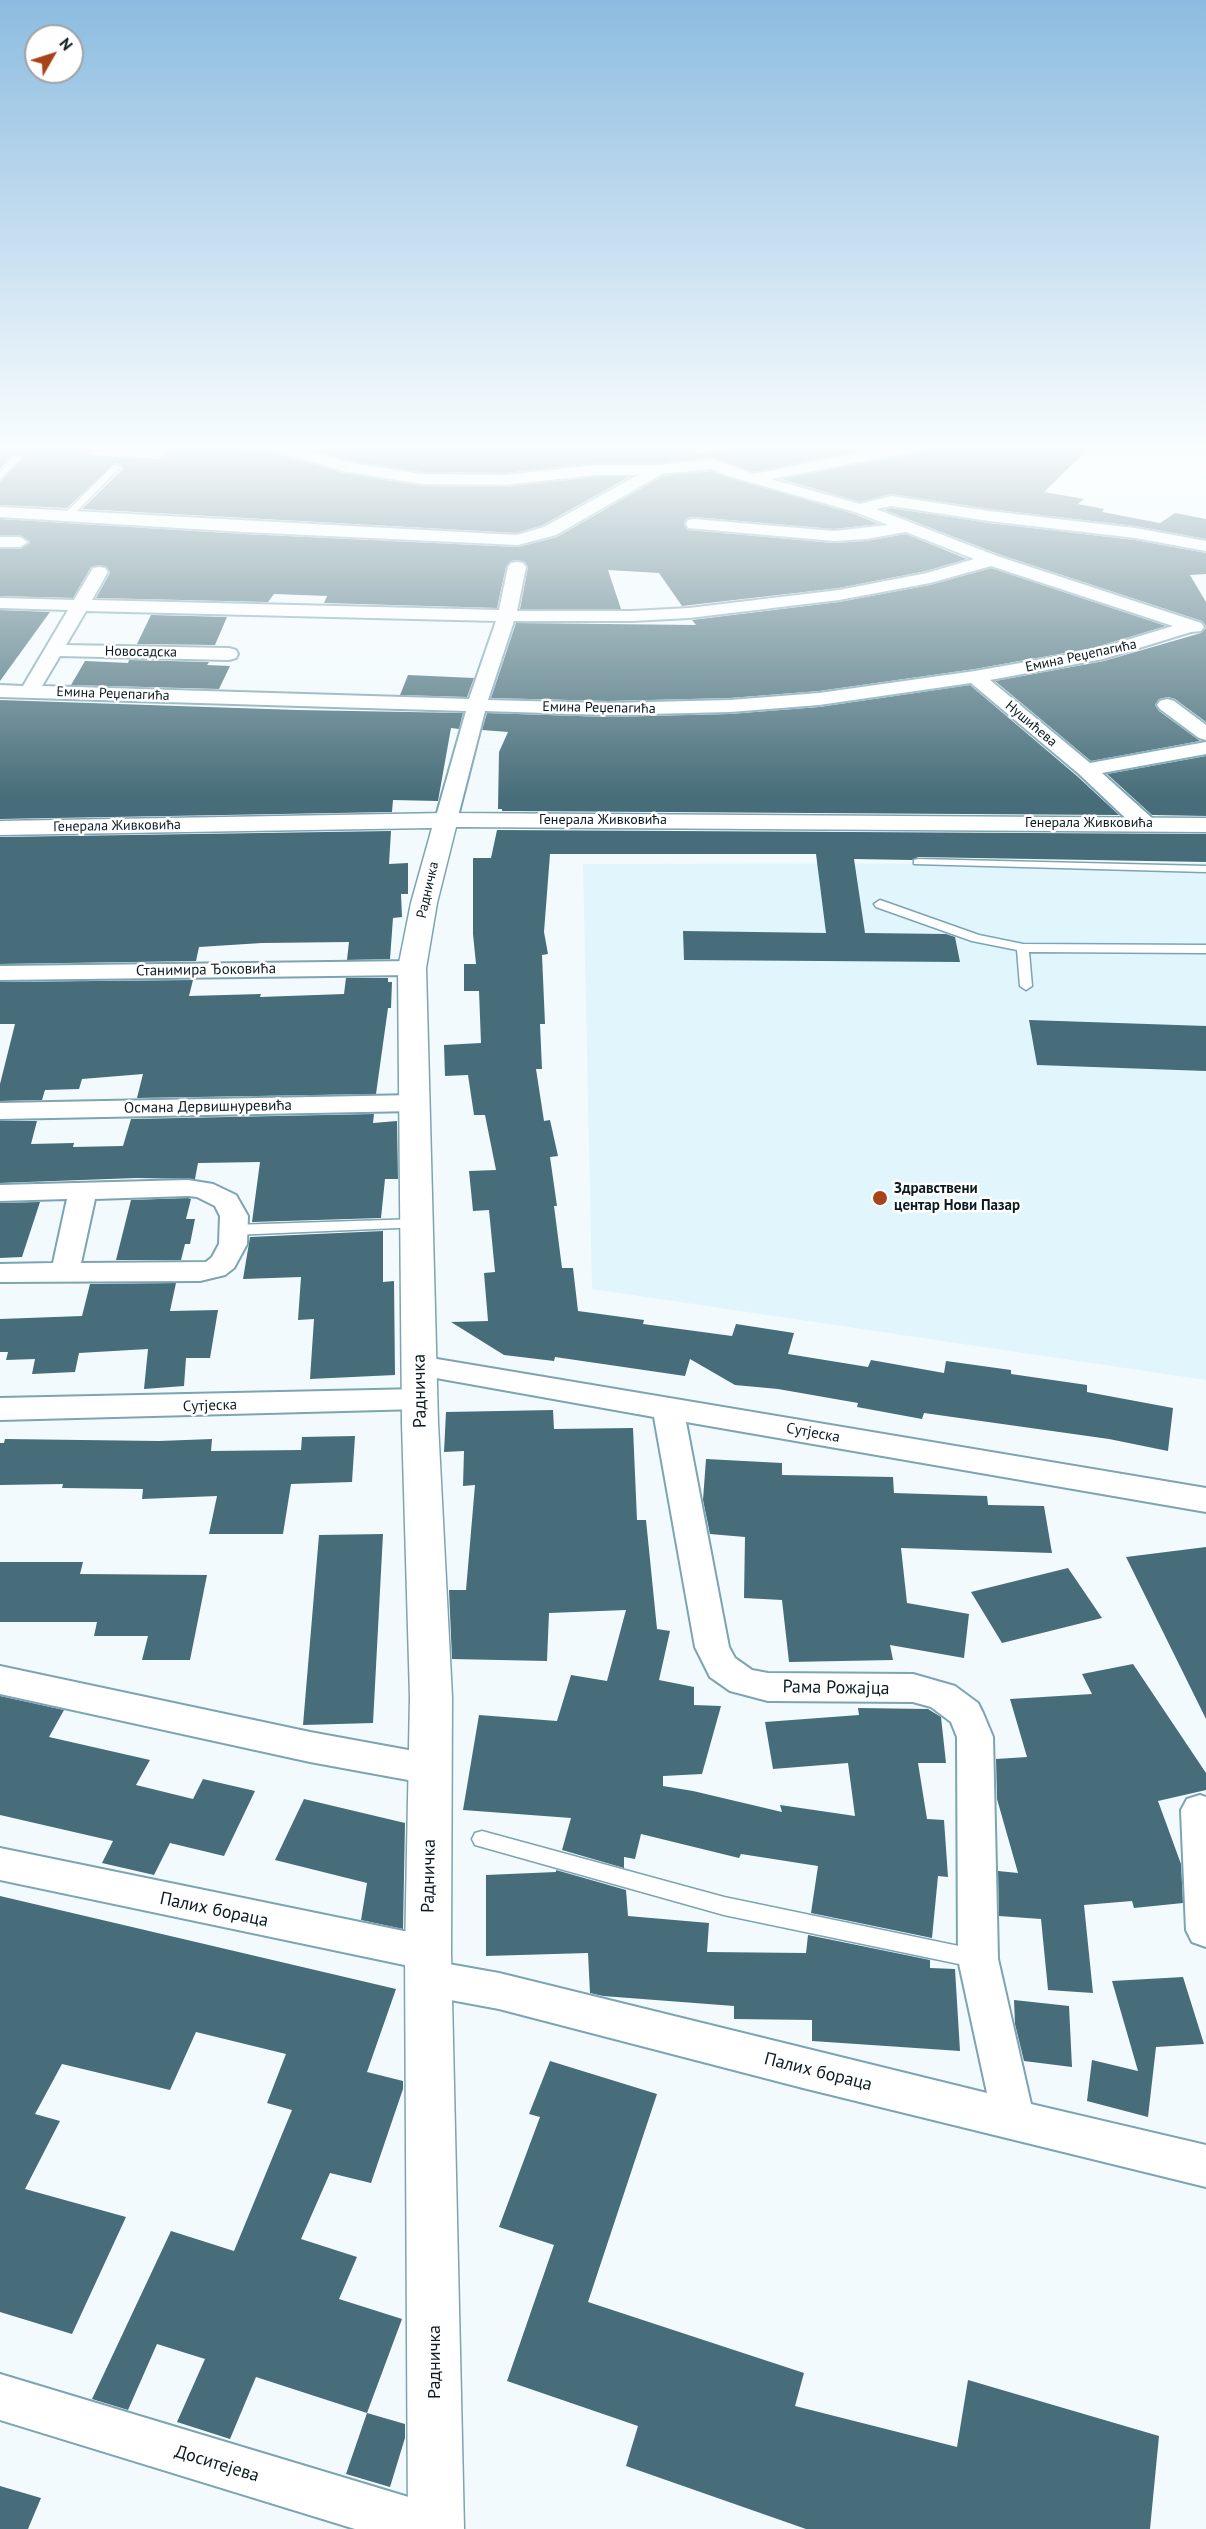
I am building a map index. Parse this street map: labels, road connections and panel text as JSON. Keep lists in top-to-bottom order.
{
  "streets": {
    "street": [
      "Новосадска",
      "Емина Реџепагића",
      "Нушићева",
      "Генерала Живковића",
      "Радничка",
      "Станимира Ђоковића",
      "Османа Дервишнуревића",
      "Сутјеска",
      "Рама Рожајца",
      "Палих бораца",
      "Доситејева"
    ]
  },
  "crossings": [
    ["Емина Реџепагића", "Нушићева"],
    ["Емина Реџепагића", "Радничка"],
    ["Нушићева", "Генерала Живковића"],
    ["Генерала Живковића", "Радничка"],
    ["Радничка", "Станимира Ђоковића"],
    ["Радничка", "Османа Дервишнуревића"],
    ["Радничка", "Сутјеска"],
    ["Радничка", "Палих бораца"],
    ["Радничка", "Доситејева"],
    ["Сутјеска", "Рама Рожајца"],
    ["Рама Рожајца", "Палих бораца"]
  ],
  "places": ["Здравствени центар Нови Пазар"],
  "north": "top right"
}
